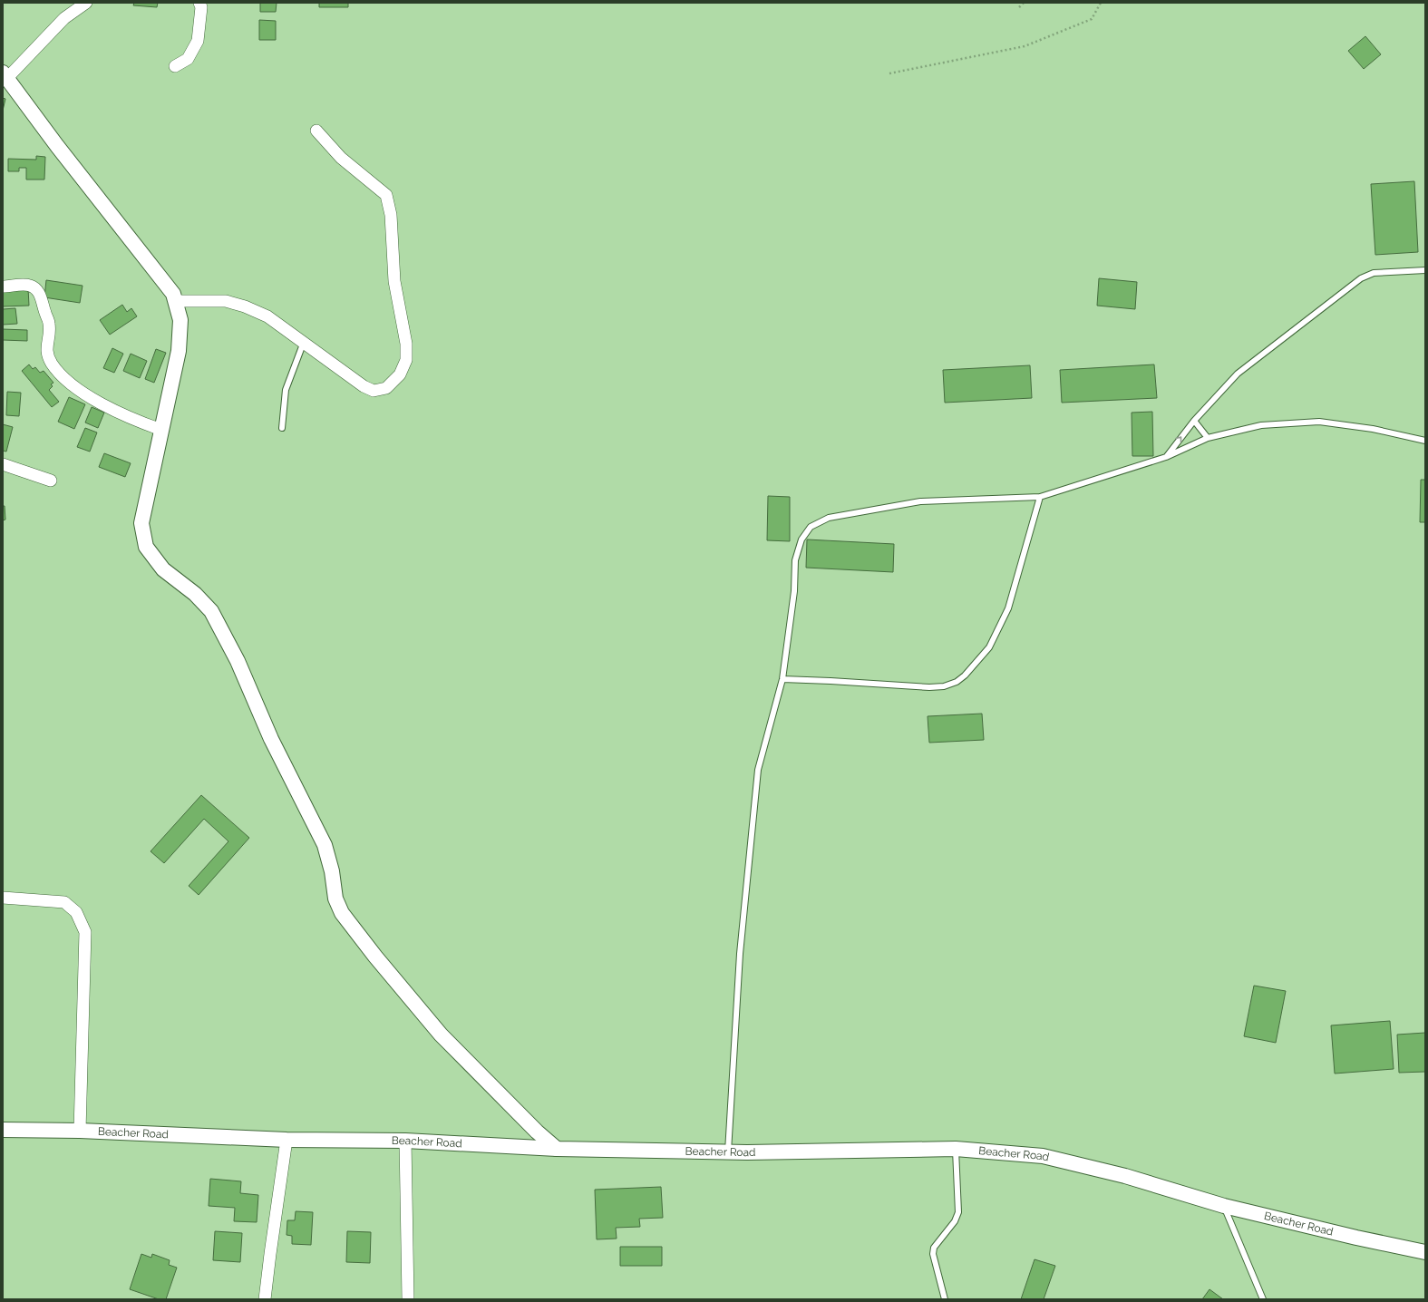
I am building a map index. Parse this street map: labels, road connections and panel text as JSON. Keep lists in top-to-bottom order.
{
  "streets": {
    "street": ["Beacher Road"]
  }
}
